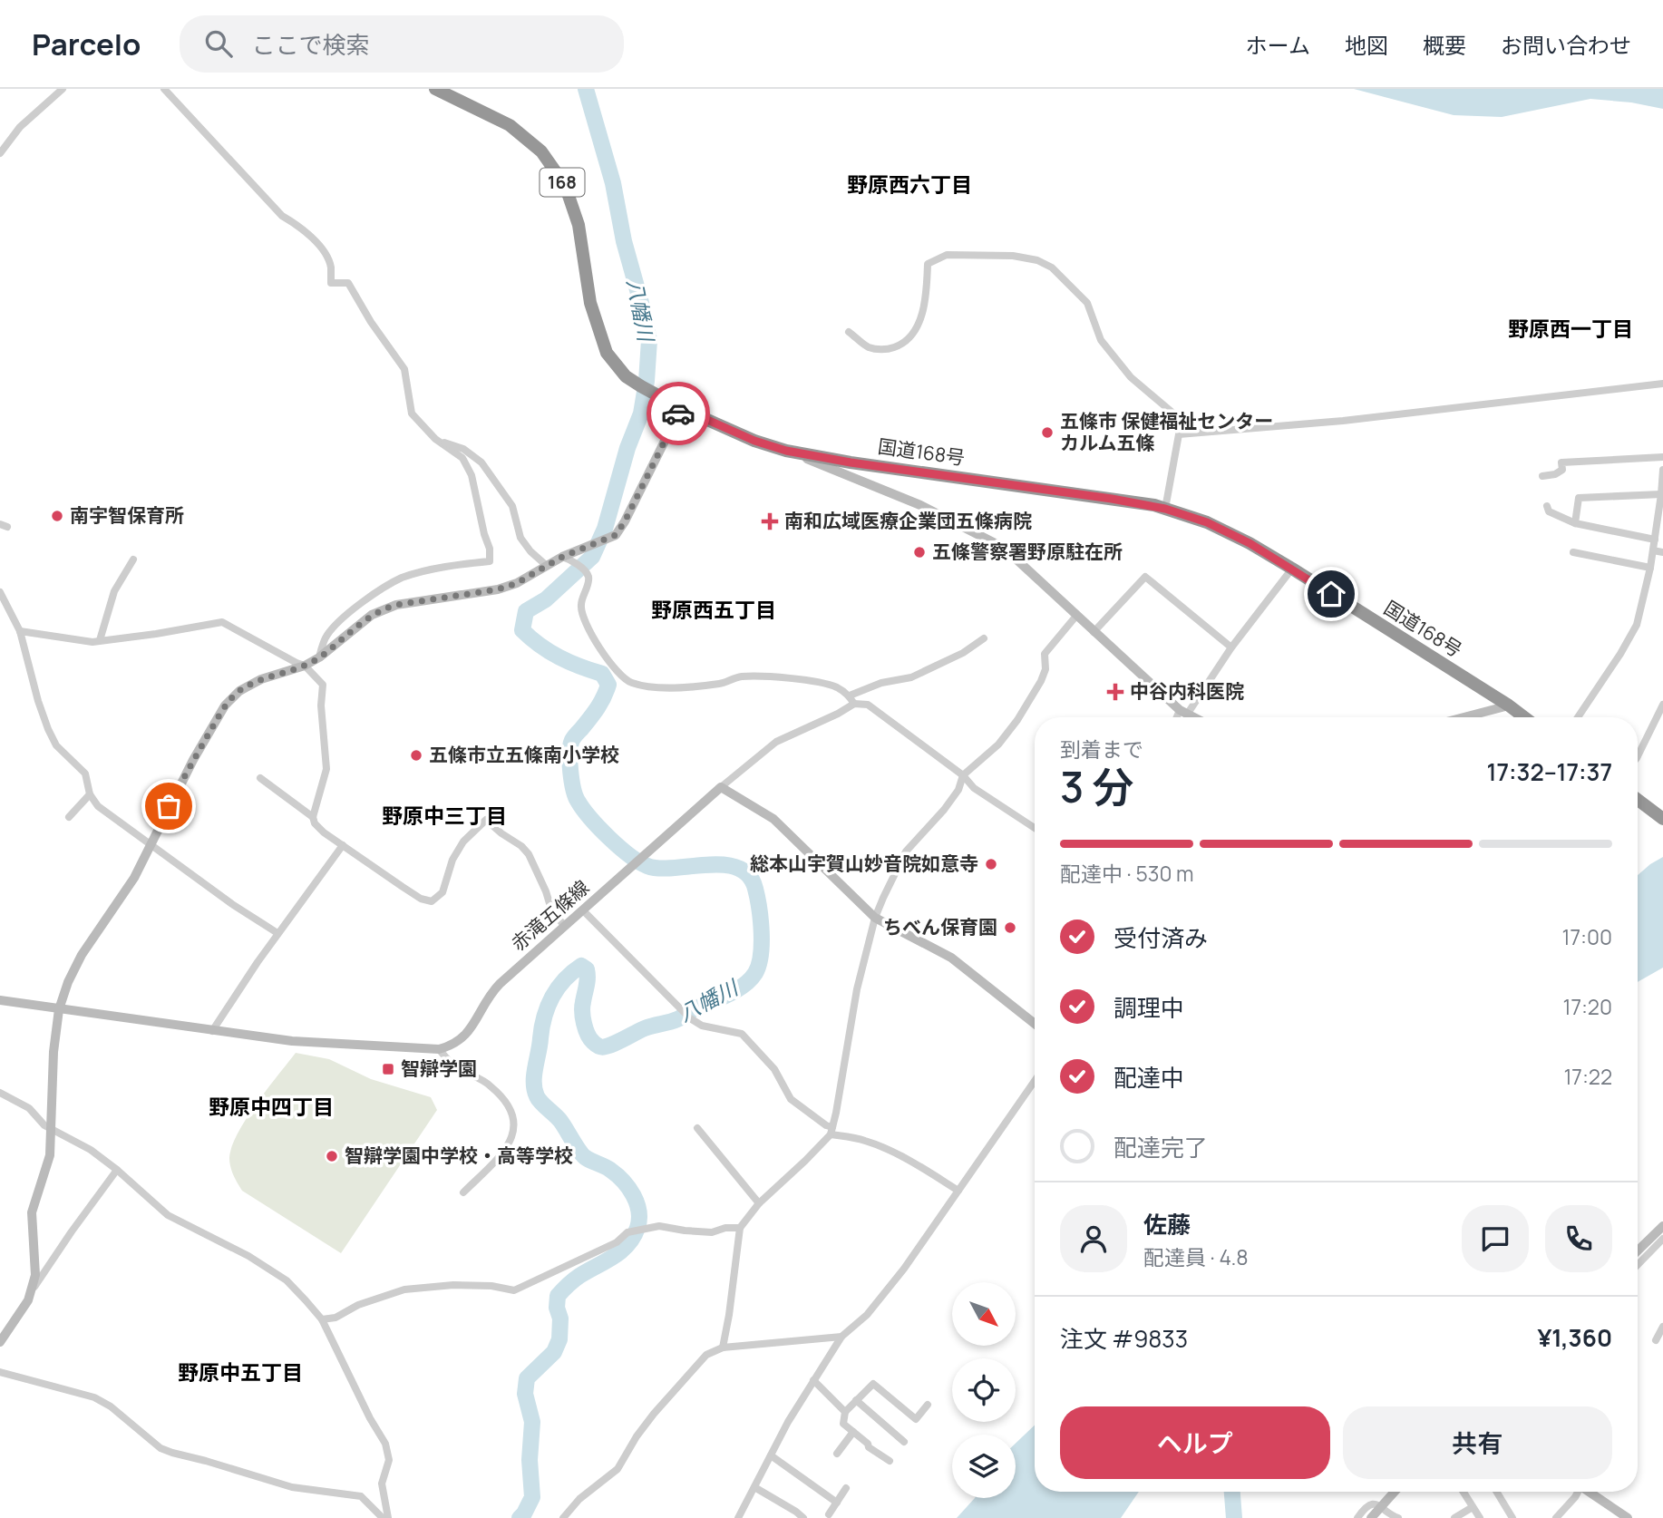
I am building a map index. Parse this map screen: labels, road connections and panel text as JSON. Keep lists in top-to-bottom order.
{
  "streets": {
    "highway": ["168", "国道168号"],
    "street": ["赤滝五條線"]
  },
  "districts": [
    "野原西六丁目",
    "野原西一丁目",
    "野原西五丁目",
    "野原中三丁目",
    "野原中四丁目",
    "野原中五丁目"
  ],
  "water": ["八幡川"],
  "places": {
    "other": [
      "五條市 保健福祉センター カルム五條",
      "南宇智保育所",
      "五條警察署野原駐在所",
      "五條市立五條南小学校",
      "総本山宇賀山妙音院如意寺",
      "ちべん保育園",
      "智辯学園中学校・高等学校"
    ],
    "health": ["南和広域医療企業団五條病院", "中谷内科医院"],
    "transit": ["智辯学園"]
  },
  "north": "bottom right",
  "page": {
    "header": "Parcelo",
    "search": "ここで検索",
    "nav": [
      "ホーム",
      "地図",
      "概要",
      "お問い合わせ"
    ],
    "heading": ["3 分", "到着まで", "17:32–17:37"],
    "panel": [
      "佐藤",
      "配達員 · 4.8",
      "注文 #9833",
      "¥1,360"
    ],
    "bar": "配達中 · 530 m",
    "list": [
      ["受付済み", "17:00"],
      ["調理中", "17:20"],
      ["配達中", "17:22"],
      "配達完了"
    ],
    "buttons": ["ヘルプ", "共有"]
  }
}
